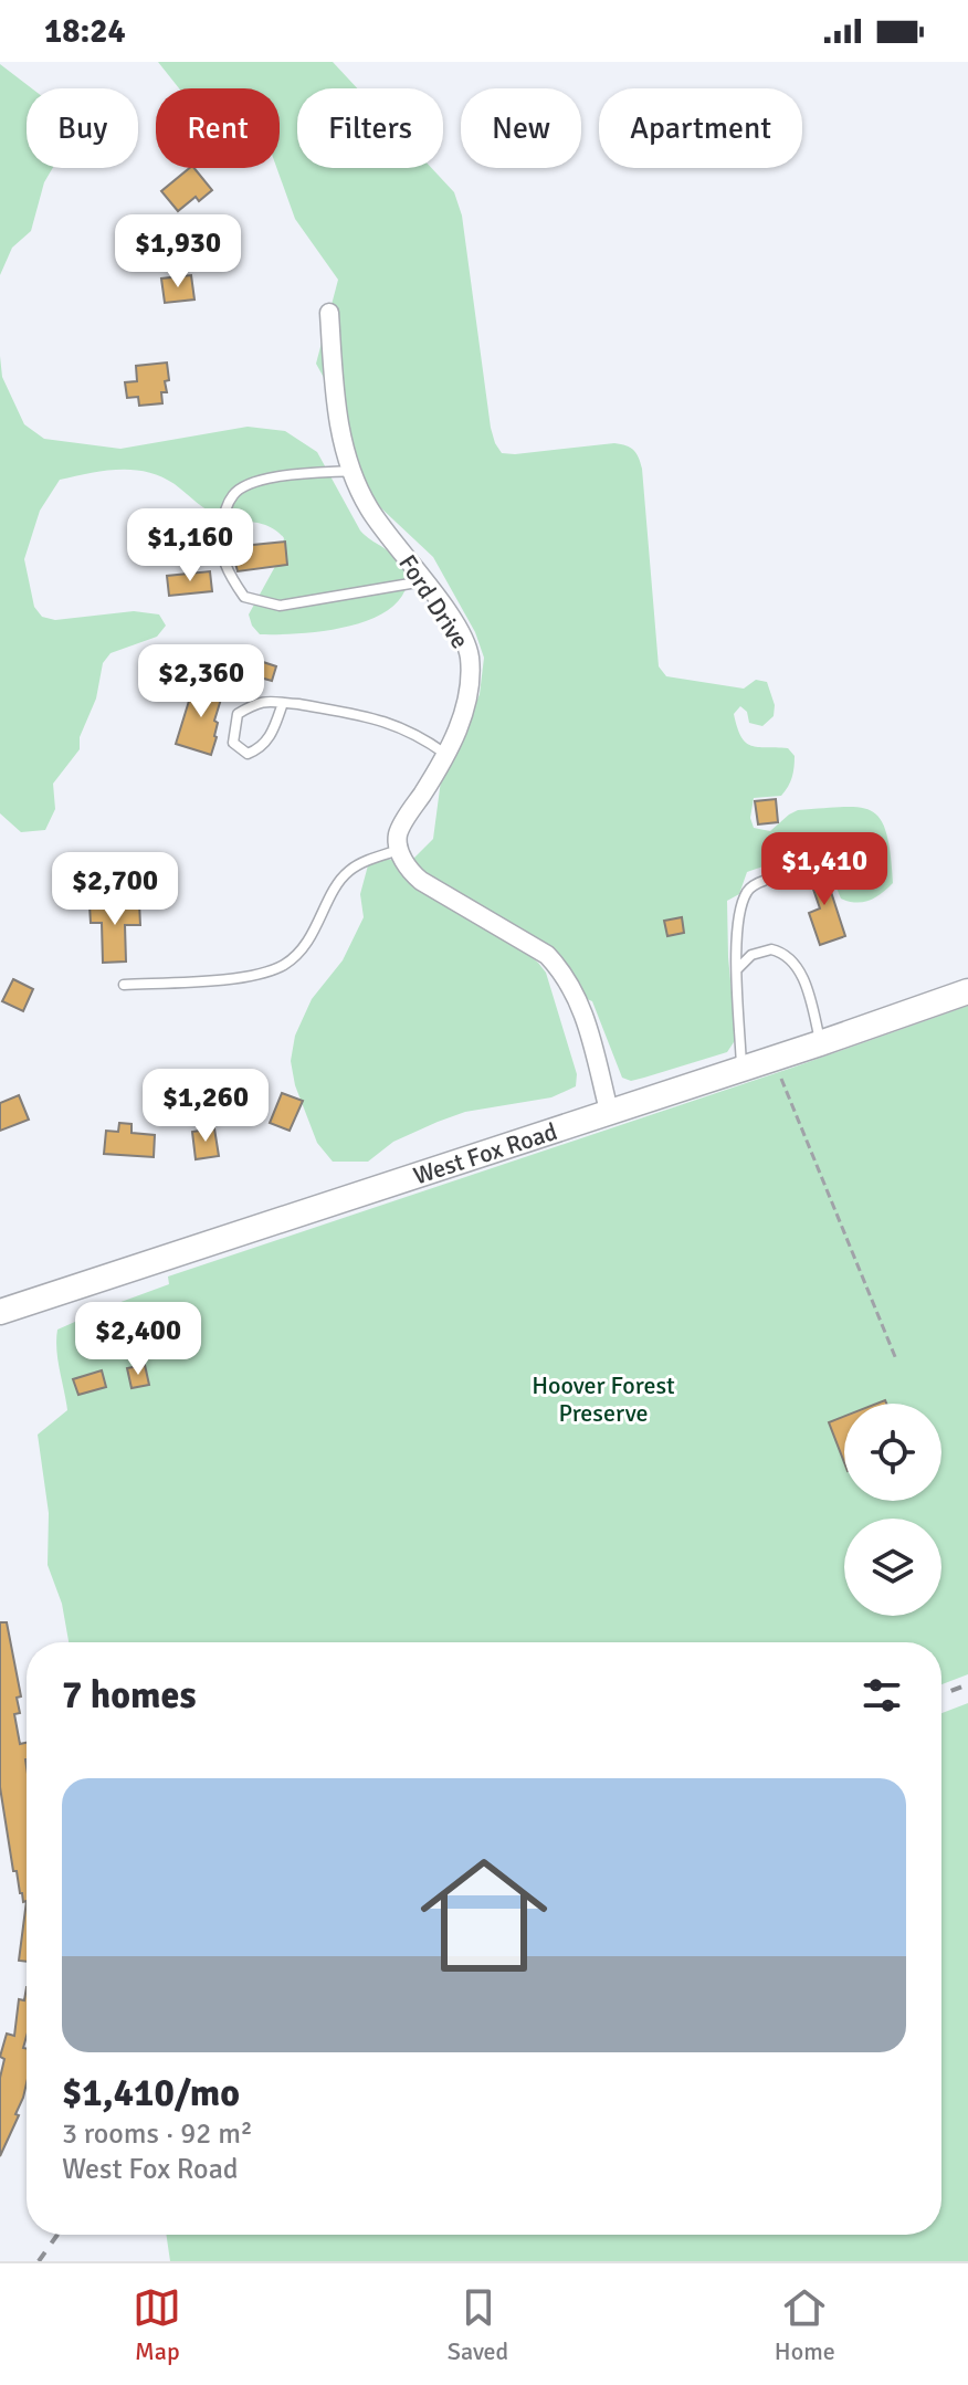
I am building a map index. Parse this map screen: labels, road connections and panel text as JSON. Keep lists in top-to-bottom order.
{
  "streets": {
    "street": ["Ford Drive", "West Fox Road"]
  },
  "parks": ["Hoover Forest Preserve"],
  "page": {
    "status": "18:24",
    "chip": [
      "Buy",
      "Rent",
      "Filters",
      "New",
      "Apartment"
    ],
    "price": [
      "$1,930",
      "$1,160",
      "$2,360",
      "$1,410",
      "$2,700",
      "$1,260",
      "$2,400"
    ],
    "heading": "7 homes",
    "list": [
      {
        "name": "$1,410/mo",
        "note": "3 rooms · 92 m² · West Fox Road"
      }
    ],
    "tabs": ["Map", "Saved", "Home"]
  }
}
